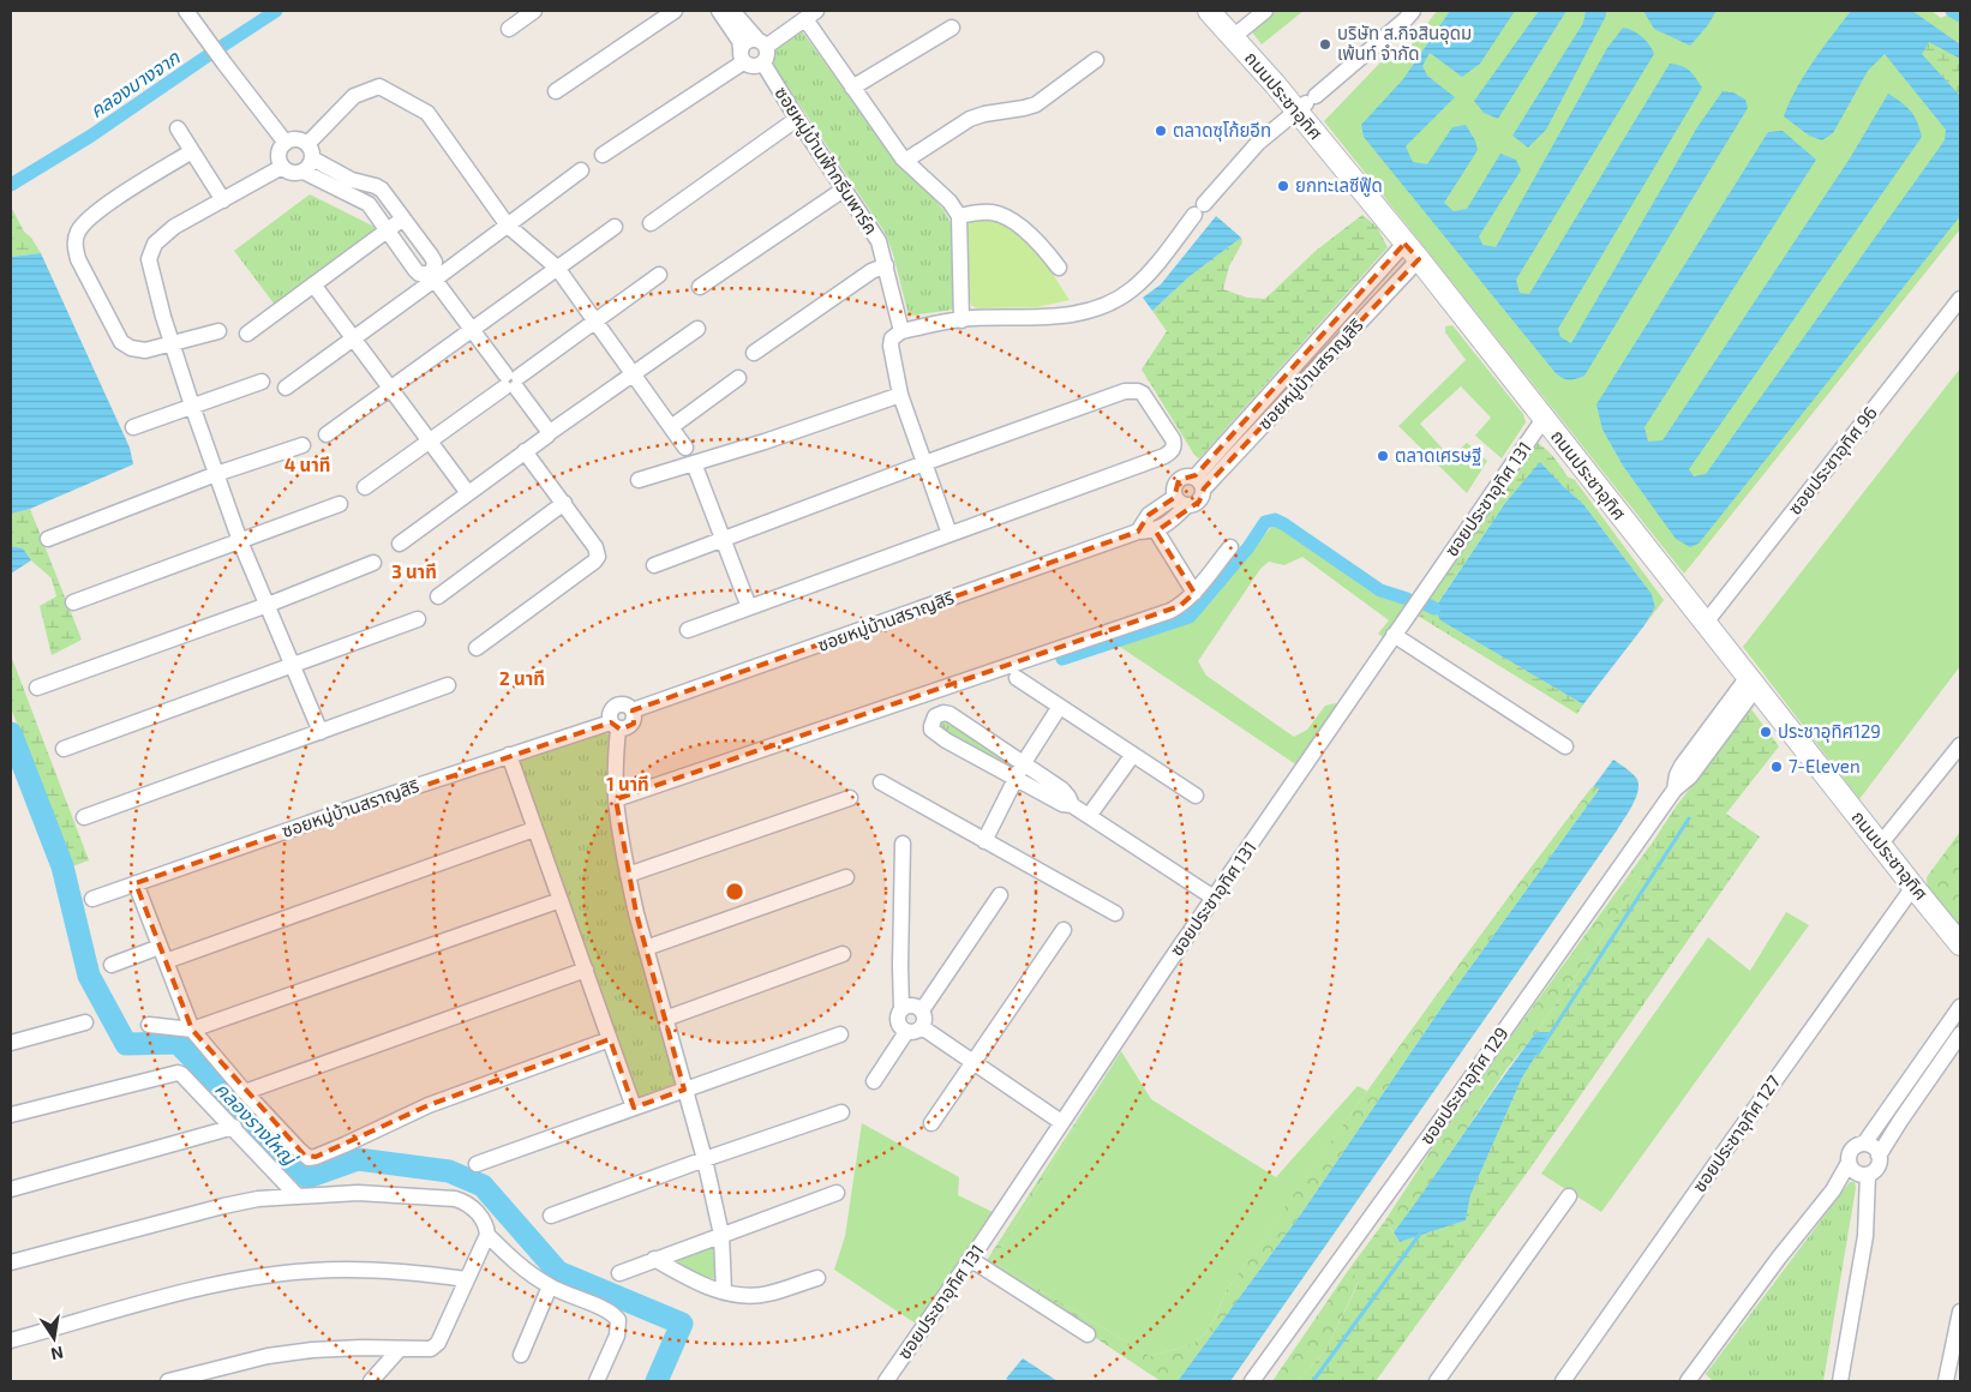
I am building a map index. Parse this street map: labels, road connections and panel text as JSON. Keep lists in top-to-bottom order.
{
  "streets": {
    "main road": ["ถนนประชาอุทิศ"],
    "street": [
      "ซอยหมู่บ้านฟ้ากรีนพาร์ค",
      "ซอยหมู่บ้านสราญสิริ",
      "ซอยประชาอุทิศ 96",
      "ซอยประชาอุทิศ 131",
      "ซอยประชาอุทิศ 129",
      "ซอยประชาอุทิศ 127"
    ]
  },
  "crossings": [
    ["ถนนประชาอุทิศ", "ซอยหมู่บ้านสราญสิริ"],
    ["ถนนประชาอุทิศ", "ซอยประชาอุทิศ 96"],
    ["ถนนประชาอุทิศ", "ซอยประชาอุทิศ 131"],
    ["ถนนประชาอุทิศ", "ซอยประชาอุทิศ 129"],
    ["ถนนประชาอุทิศ", "ซอยประชาอุทิศ 127"]
  ],
  "water": ["คลองบางจาก", "คลองรางใหญ่"],
  "places": [
    "บริษัท ส.กิจสินอุดม เพ้นท์ จำกัด",
    "ตลาดซุโก้ยอีท",
    "ยกทะเลซีฟู๊ด",
    "ตลาดเศรษฐี",
    "ประชาอุทิศ129",
    "7-Eleven"
  ],
  "north": "bottom",
  "rings": [
    "4 นาที",
    "3 นาที",
    "2 นาที",
    "1 นาที"
  ]
}
